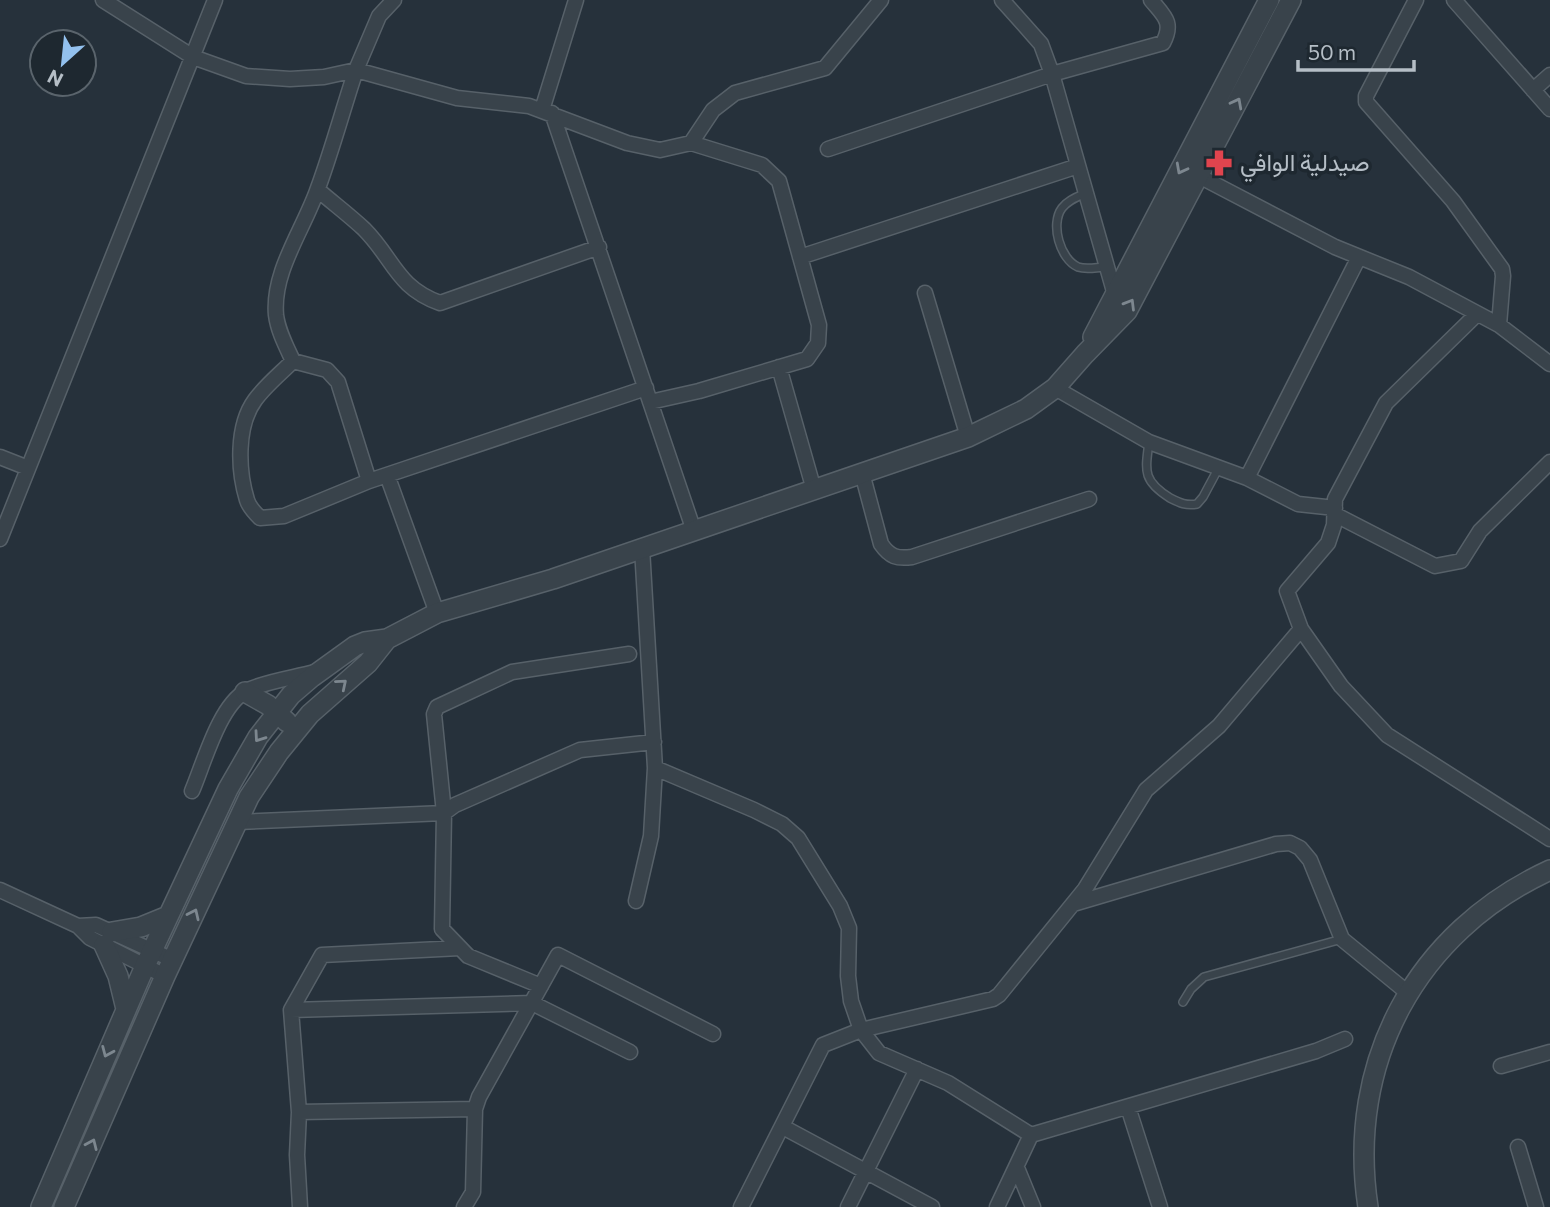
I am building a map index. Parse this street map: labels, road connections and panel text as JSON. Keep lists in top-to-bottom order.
{
  "places": {
    "pharmacy": ["صيدلية الوافي"]
  },
  "scale_bar": "50 m",
  "north": "bottom left"
}
